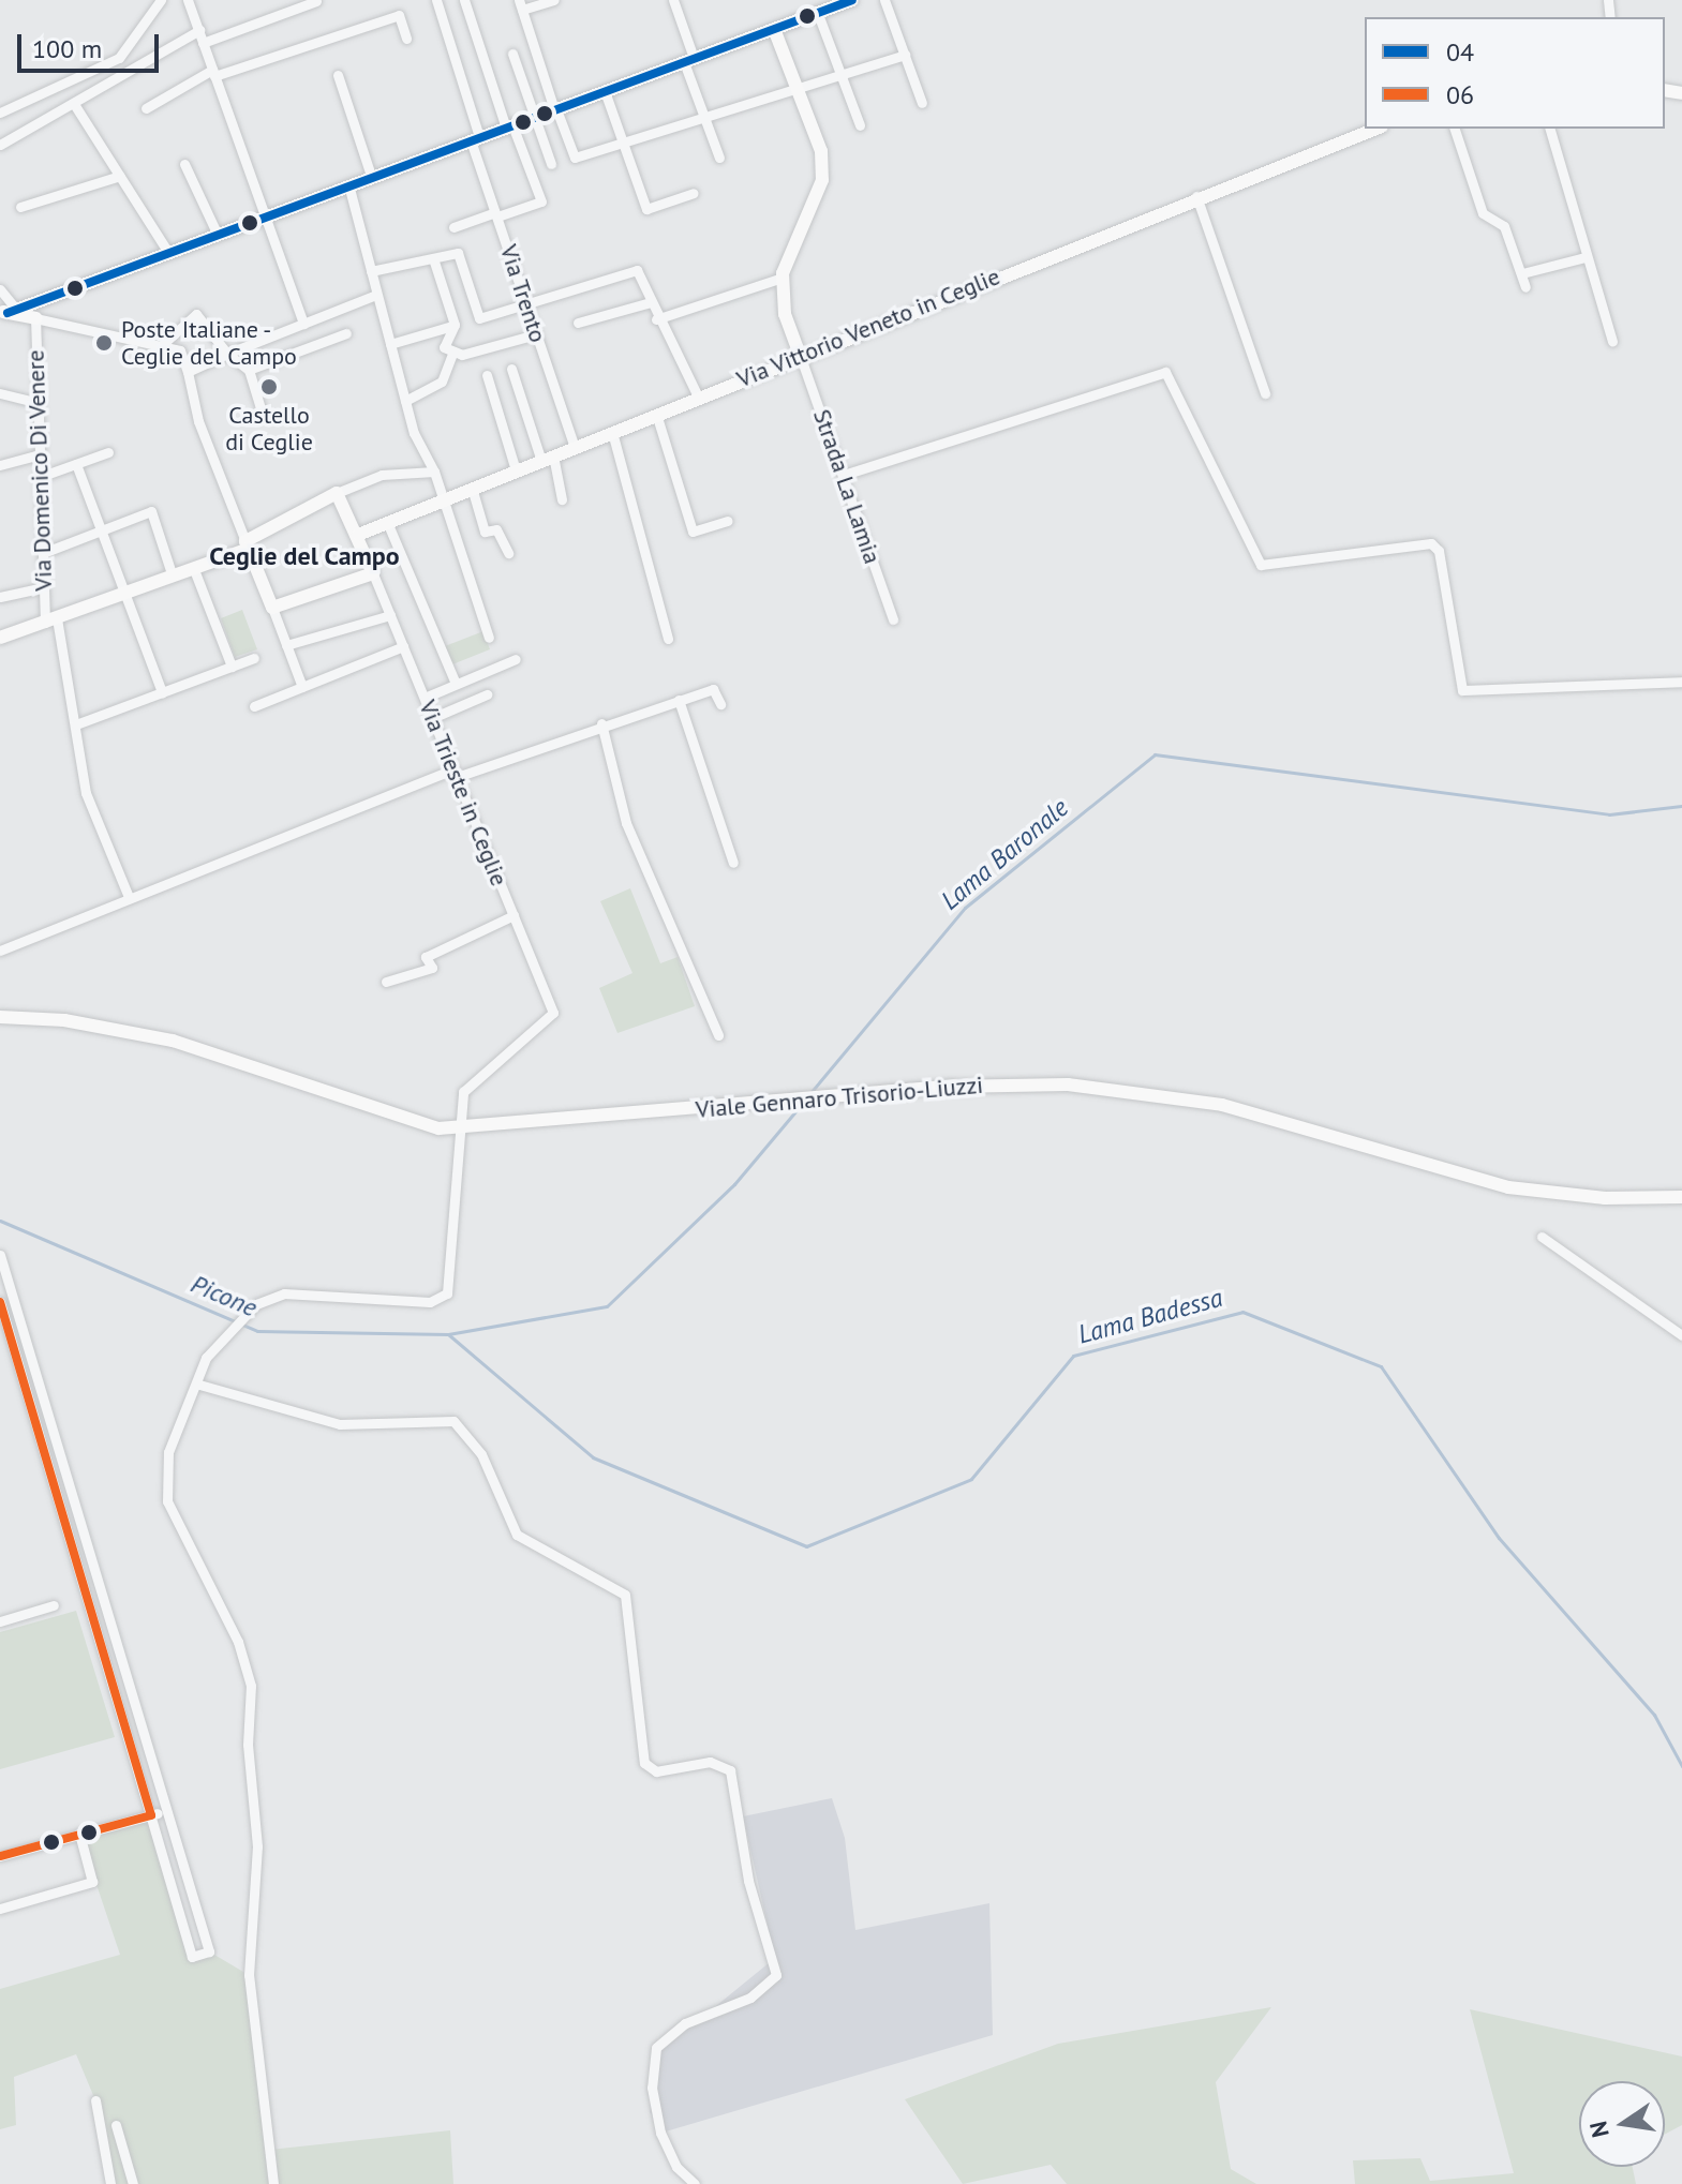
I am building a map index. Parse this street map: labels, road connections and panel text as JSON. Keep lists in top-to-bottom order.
{
  "streets": {
    "main road": ["Via Vittorio Veneto in Ceglie", "Viale Gennaro Trisorio-Liuzzi"],
    "street": [
      "Via Trento",
      "Via Domenico Di Venere",
      "Strada La Lamia",
      "Via Trieste in Ceglie"
    ]
  },
  "crossings": [
    ["Via Trento", "Via Vittorio Veneto in Ceglie"],
    ["Via Vittorio Veneto in Ceglie", "Strada La Lamia"],
    ["Via Trieste in Ceglie", "Viale Gennaro Trisorio-Liuzzi"]
  ],
  "districts": ["Ceglie del Campo"],
  "water": ["Lama Baronale", "Picone", "Lama Badessa"],
  "places": ["Poste Italiane - Ceglie del Campo", "Castello di Ceglie"],
  "lines": ["transit line 04", "transit line 06"],
  "legend": ["04", "06"],
  "scale_bar": "100 m",
  "north": "left"
}
